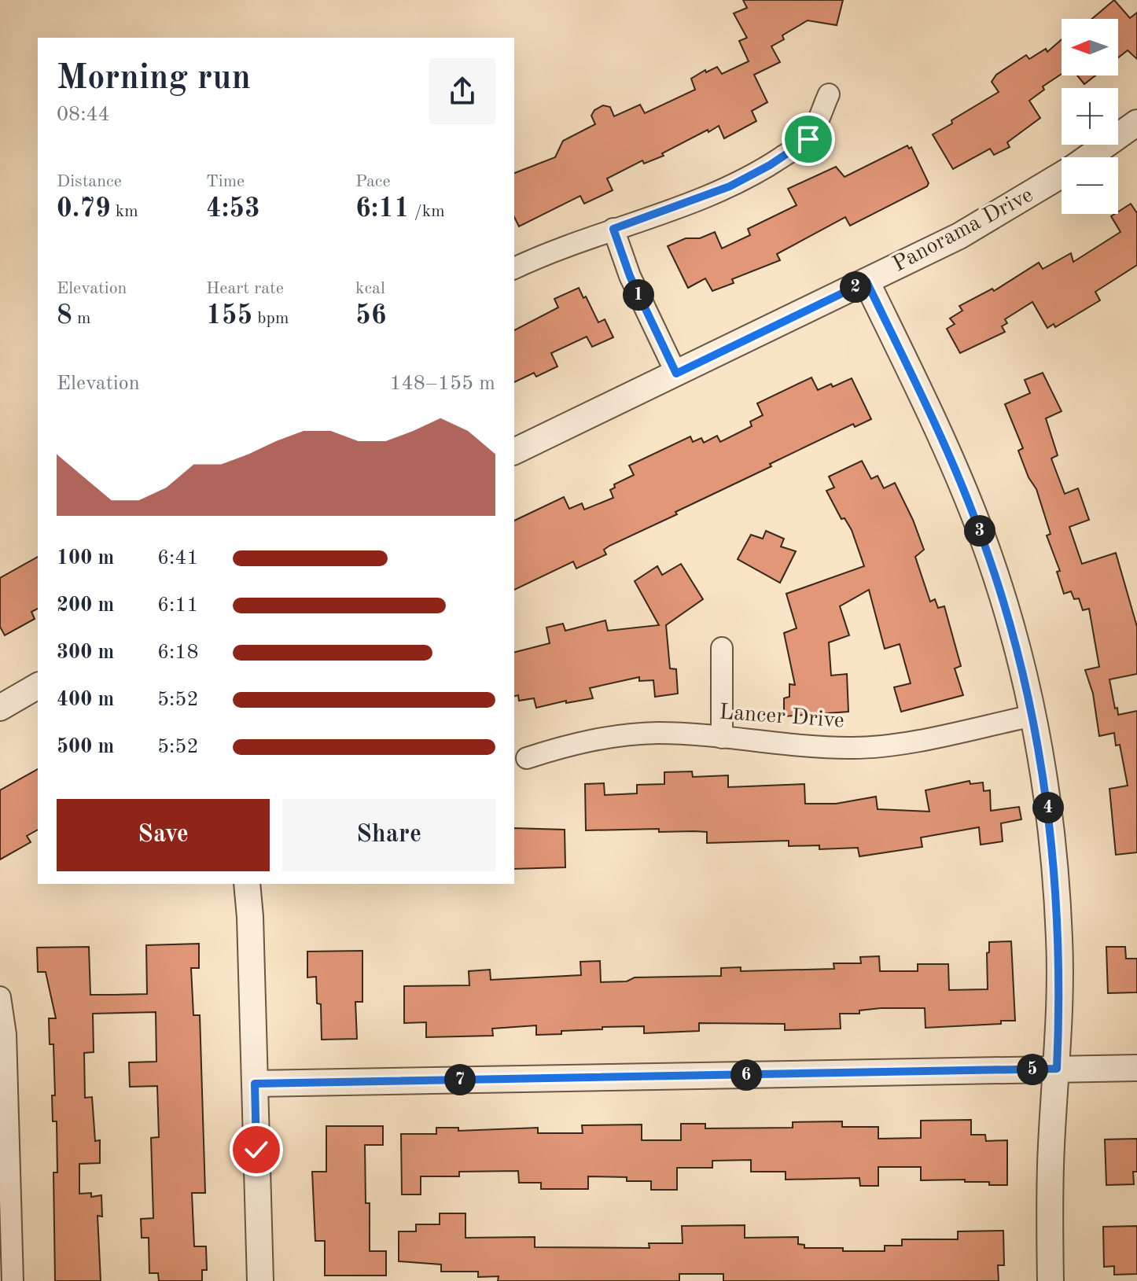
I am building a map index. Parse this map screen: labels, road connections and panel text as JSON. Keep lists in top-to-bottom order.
{
  "streets": {
    "street": ["Panorama Drive", "Lancer Drive"]
  },
  "north": "left",
  "page": {
    "map_buttons": ["+", "−"],
    "heading": ["Morning run", "08:44"],
    "stats": [
      ["Distance", "0.79 km"],
      ["Time", "4:53"],
      ["Pace", "6:11 /km"],
      ["Elevation", "8 m"],
      ["Heart rate", "155 bpm"],
      ["kcal", "56"]
    ],
    "pins": [
      "2",
      "1",
      "3",
      "4",
      "5",
      "6",
      "7"
    ],
    "chart": ["Elevation", "148–155 m"],
    "list": [
      {
        "name": "100 m",
        "note": "6:41"
      },
      {
        "name": "200 m",
        "note": "6:11"
      },
      {
        "name": "300 m",
        "note": "6:18"
      },
      {
        "name": "400 m",
        "note": "5:52"
      },
      {
        "name": "500 m",
        "note": "5:52"
      }
    ],
    "buttons": ["Save", "Share"]
  }
}
